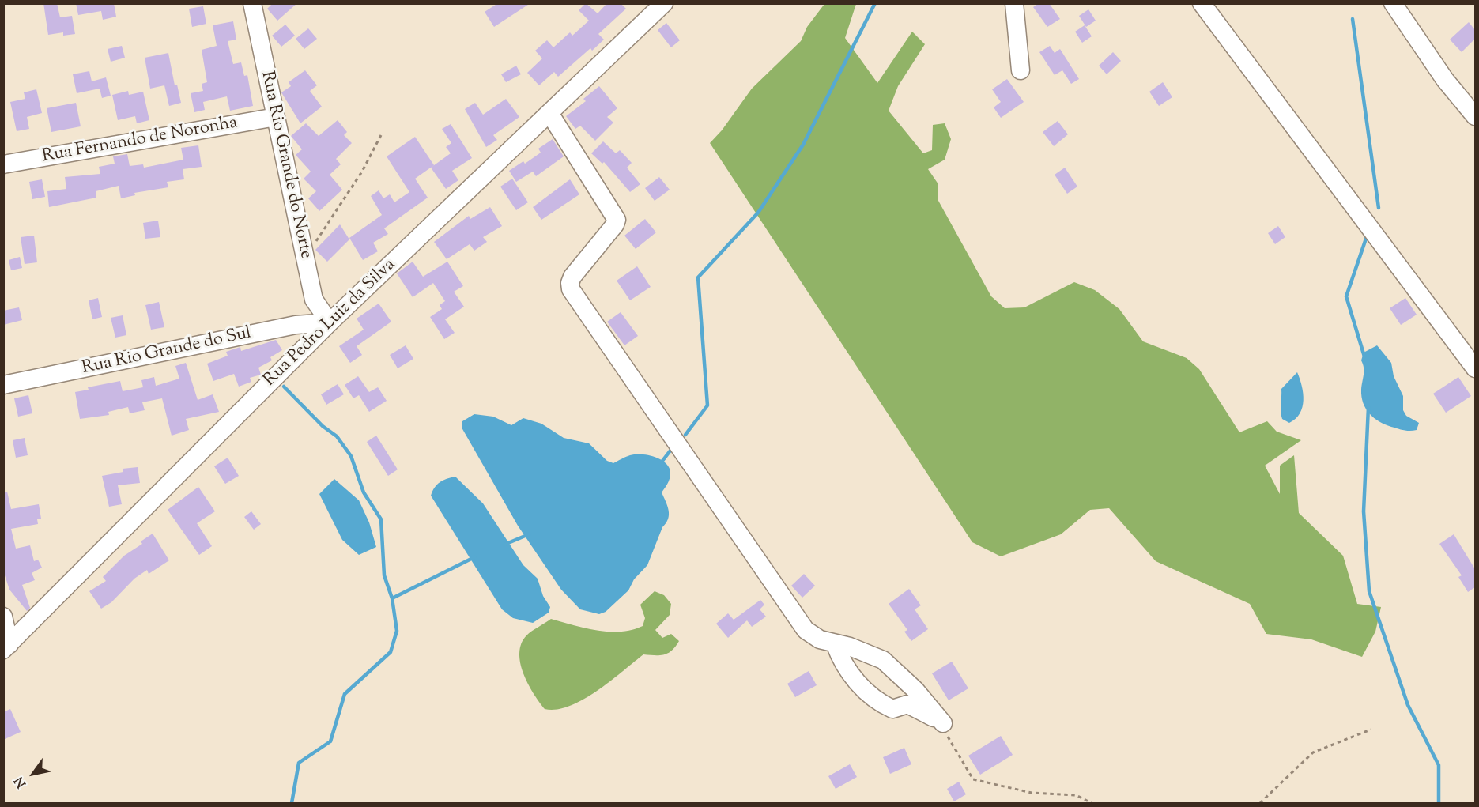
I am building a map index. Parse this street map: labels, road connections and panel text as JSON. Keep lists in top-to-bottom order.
{
  "streets": {
    "street": [
      "Rua Fernando de Noronha",
      "Rua Rio Grande do Norte",
      "Rua Pedro Luiz da Silva",
      "Rua Rio Grande do Sul"
    ]
  },
  "crossings": [
    ["Rua Fernando de Noronha", "Rua Rio Grande do Norte"],
    ["Rua Rio Grande do Norte", "Rua Pedro Luiz da Silva"],
    ["Rua Rio Grande do Norte", "Rua Rio Grande do Sul"],
    ["Rua Pedro Luiz da Silva", "Rua Rio Grande do Sul"]
  ],
  "north": "bottom left"
}
